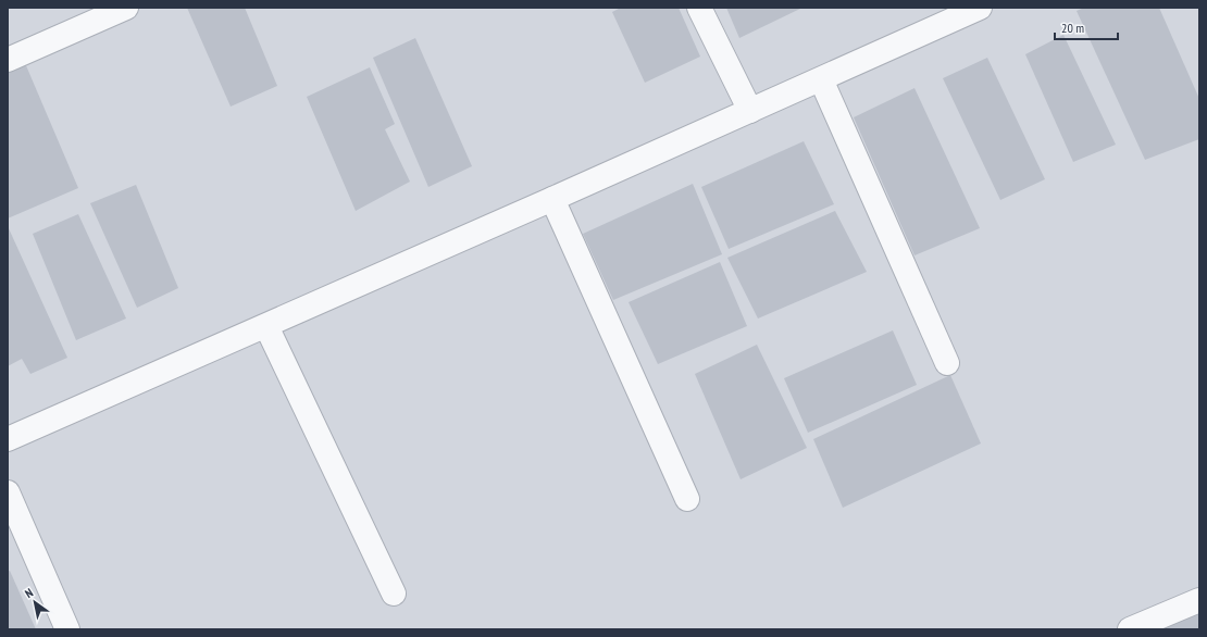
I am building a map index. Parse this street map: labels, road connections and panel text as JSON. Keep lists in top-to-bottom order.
{
  "scale_bar": "20 m",
  "north": "top left"
}
